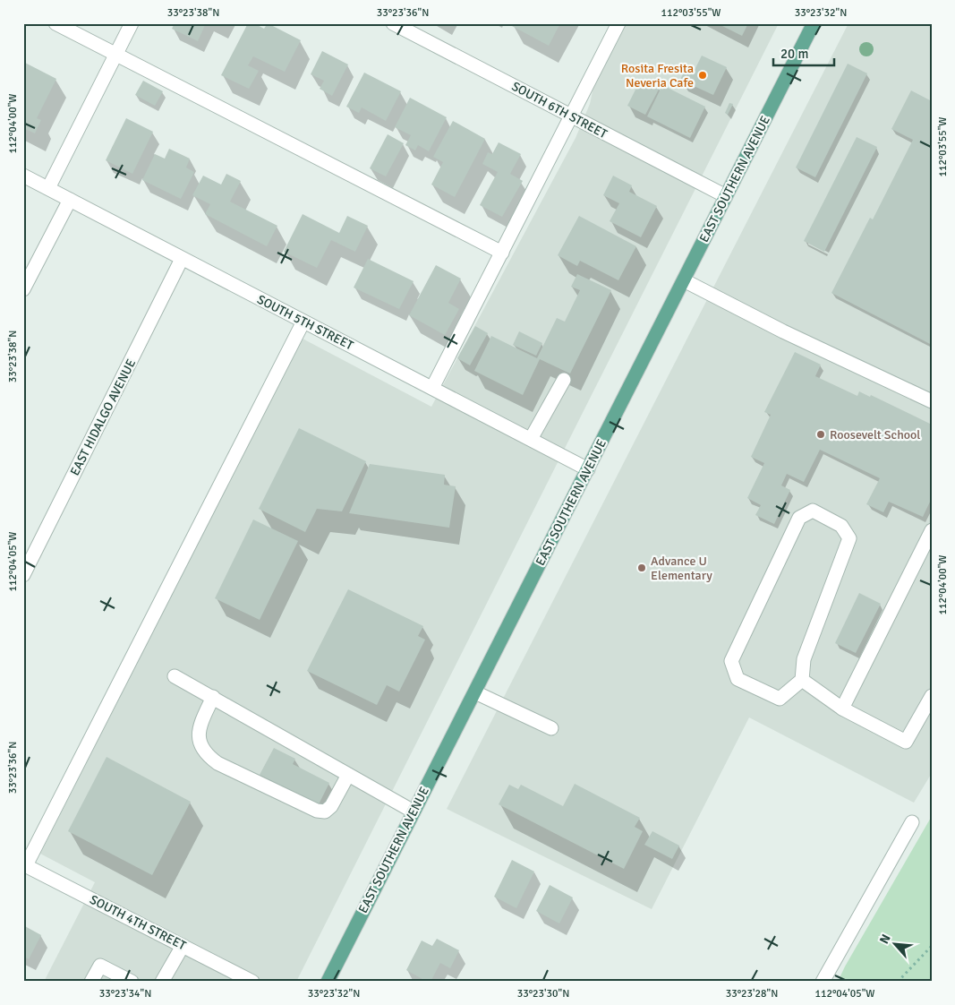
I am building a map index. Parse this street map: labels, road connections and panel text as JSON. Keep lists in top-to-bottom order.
{
  "streets": {
    "main road": ["EAST SOUTHERN AVENUE"],
    "street": [
      "SOUTH 6TH STREET",
      "SOUTH 5TH STREET",
      "EAST HIDALGO AVENUE",
      "SOUTH 4TH STREET"
    ]
  },
  "crossings": [
    ["SOUTH 6TH STREET", "EAST SOUTHERN AVENUE"],
    ["EAST SOUTHERN AVENUE", "SOUTH 5TH STREET"],
    ["SOUTH 5TH STREET", "EAST HIDALGO AVENUE"]
  ],
  "places": ["Rosita Fresita Neveria Cafe", "Roosevelt School", "Advance U Elementary"],
  "scale_bar": "20 m",
  "north": "top left",
  "coordinates": [
    "33°23'38\"N",
    "33°23'36\"N",
    "112°03'55\"W",
    "33°23'32\"N",
    "112°04'00\"W",
    "112°04'05\"W",
    "33°23'34\"N",
    "33°23'30\"N",
    "33°23'28\"N"
  ]
}
